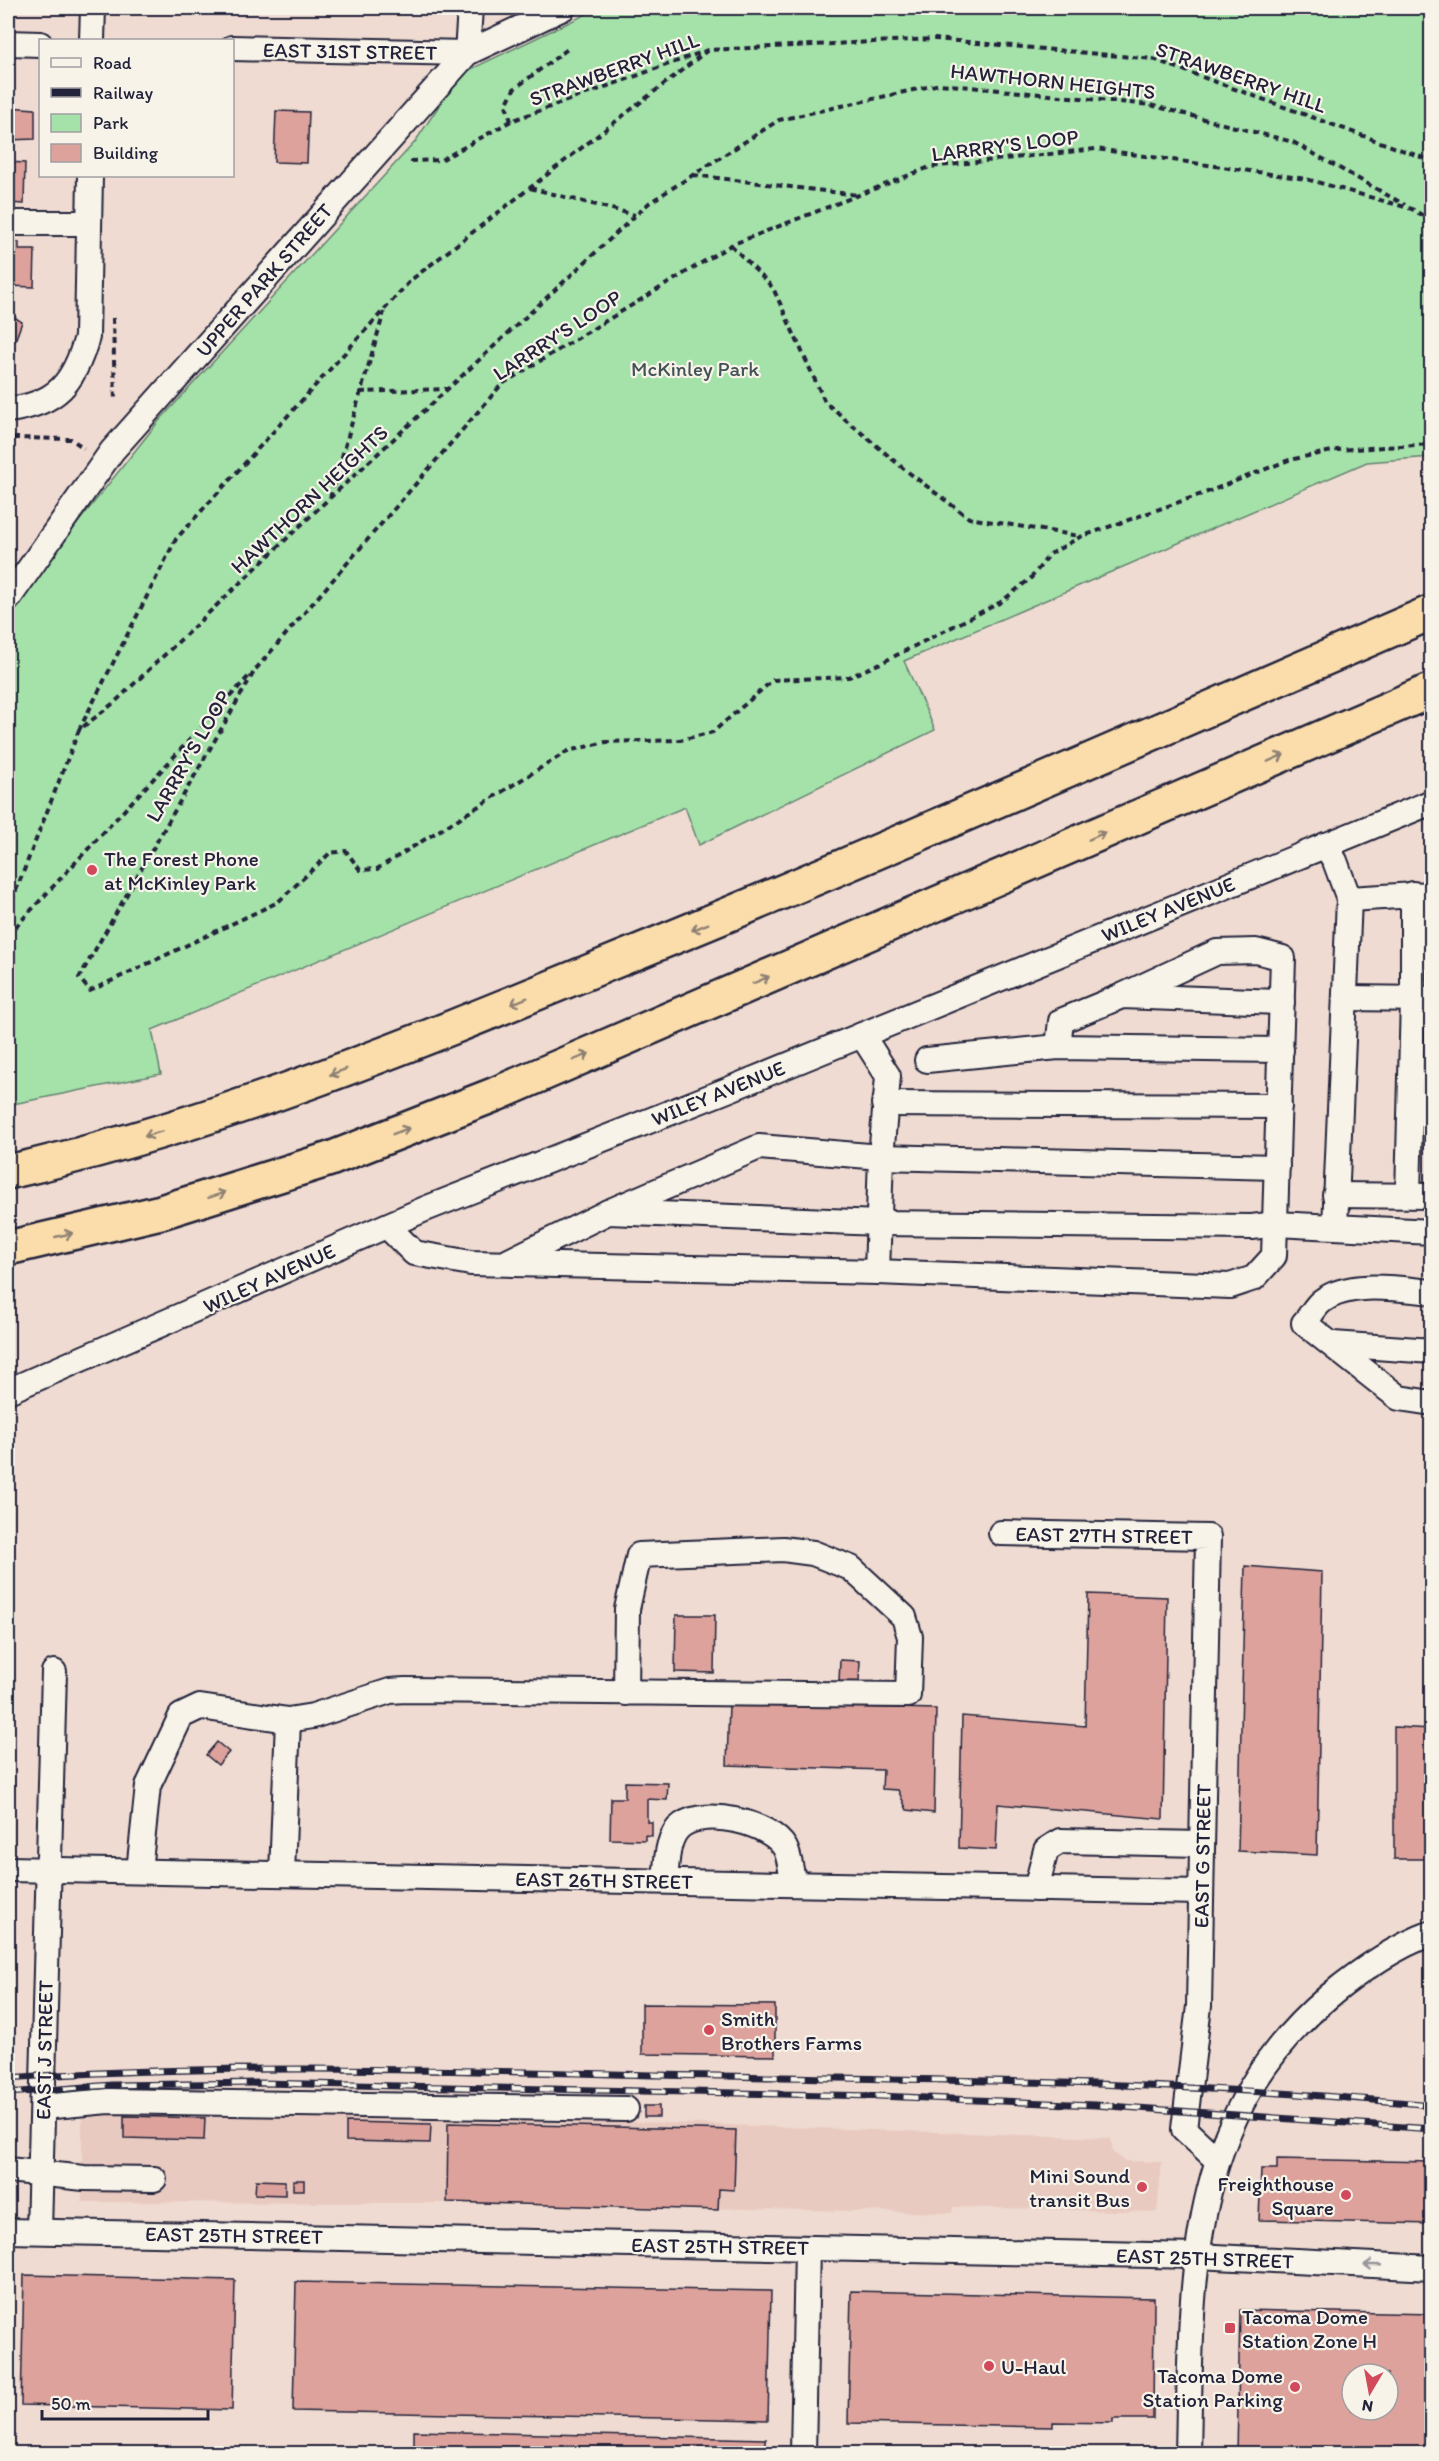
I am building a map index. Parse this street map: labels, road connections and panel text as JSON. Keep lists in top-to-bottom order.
{
  "streets": {
    "street": [
      "EAST 31ST STREET",
      "UPPER PARK STREET",
      "WILEY AVENUE",
      "EAST 27TH STREET",
      "EAST G STREET",
      "EAST 26TH STREET",
      "EAST J STREET",
      "EAST 25TH STREET"
    ],
    "path": ["STRAWBERRY HILL", "HAWTHORN HEIGHTS", "LARRRY'S LOOP"]
  },
  "crossings": [
    ["EAST 31ST STREET", "UPPER PARK STREET"],
    ["HAWTHORN HEIGHTS", "LARRRY'S LOOP"],
    ["EAST 27TH STREET", "EAST G STREET"],
    ["EAST G STREET", "EAST 26TH STREET"],
    ["EAST 26TH STREET", "EAST J STREET"],
    ["EAST J STREET", "EAST 25TH STREET"]
  ],
  "parks": ["McKinley Park"],
  "places": {
    "other": [
      "The Forest Phone at McKinley Park",
      "Smith Brothers Farms",
      "Mini Sound transit Bus",
      "Freighthouse Square",
      "U-Haul",
      "Tacoma Dome Station Parking"
    ],
    "transit": ["Tacoma Dome Station Zone H"]
  },
  "legend": [
    "Road",
    "Railway",
    "Park",
    "Building"
  ],
  "scale_bar": "50 m",
  "north": "bottom"
}
